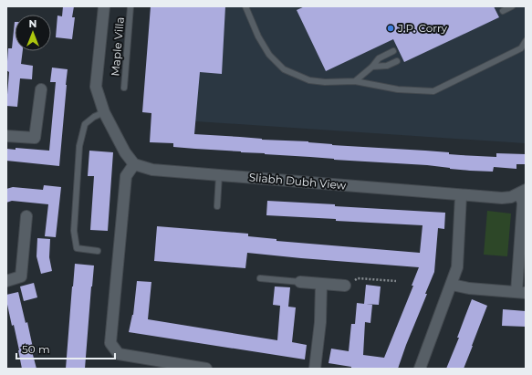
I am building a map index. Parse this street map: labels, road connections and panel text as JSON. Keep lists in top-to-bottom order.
{
  "streets": {
    "street": ["Sliabh Dubh View"],
    "lane": ["Maple Villa"]
  },
  "places": ["J.P. Corry"],
  "scale_bar": "50 m",
  "north": "top"
}
